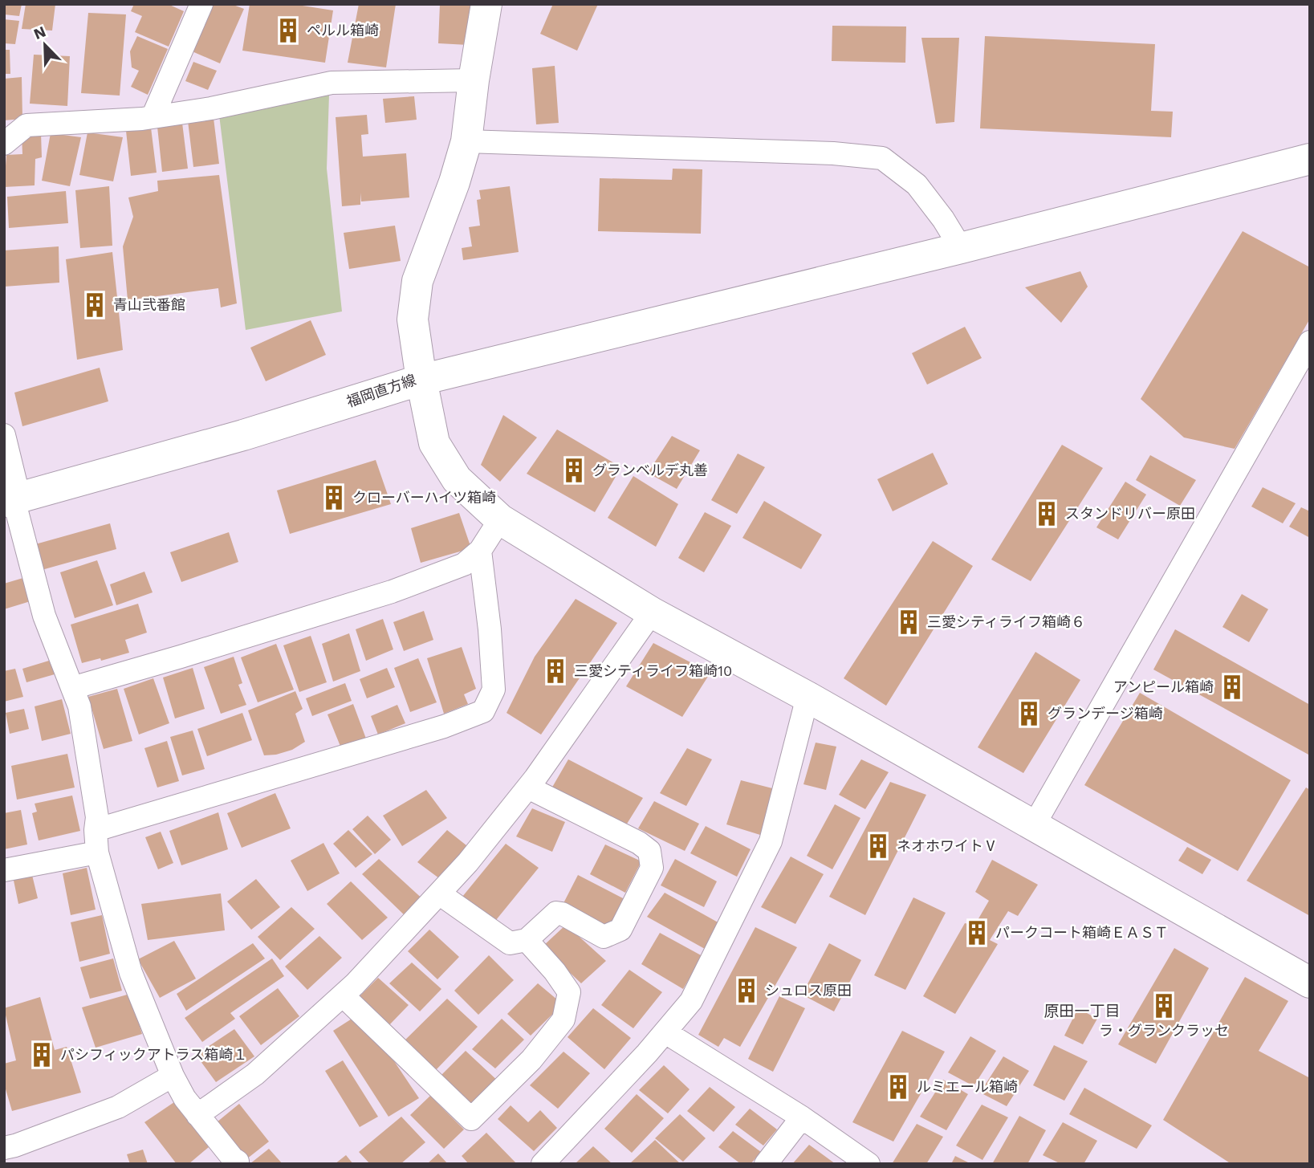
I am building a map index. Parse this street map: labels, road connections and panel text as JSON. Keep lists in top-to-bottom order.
{
  "streets": {
    "street": ["福岡直方線"]
  },
  "districts": ["原田一丁目"],
  "places": {
    "building": [
      "ペルル箱崎",
      "青山弐番館",
      "グランベルデ丸善",
      "クローバーハイツ箱崎",
      "スタンドリバー原田",
      "三愛シティライフ箱崎６",
      "三愛シティライフ箱崎10",
      "アンピール箱崎",
      "グランデージ箱崎",
      "ネオホワイトⅤ",
      "パークコート箱崎ＥＡＳＴ",
      "シュロス原田",
      "ラ・グランクラッセ",
      "パシフィックアトラス箱崎１",
      "ルミエール箱崎"
    ]
  },
  "north": "top left"
}
